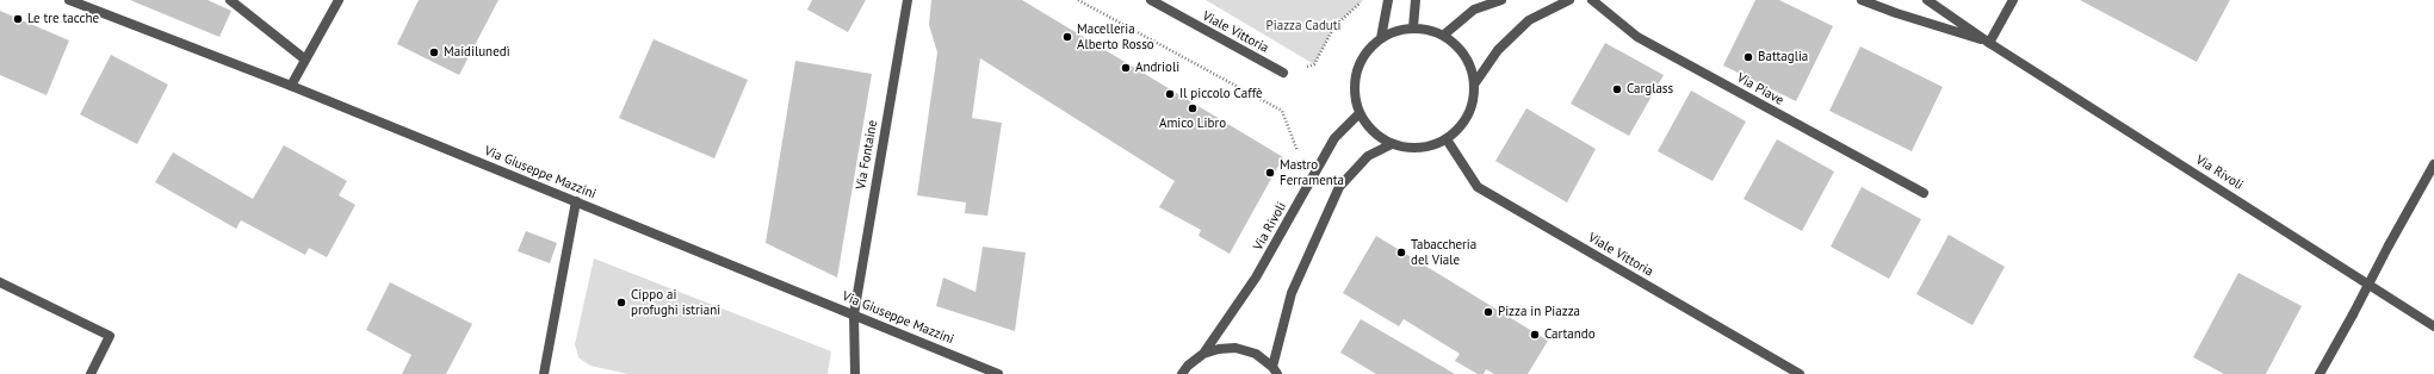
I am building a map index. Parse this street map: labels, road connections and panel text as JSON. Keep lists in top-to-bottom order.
{
  "streets": {
    "street": [
      "Viale Vittoria",
      "Via Piave",
      "Via Fontaine",
      "Via Giuseppe Mazzini",
      "Via Rivoli"
    ]
  },
  "crossings": [
    ["Viale Vittoria", "Via Rivoli"],
    ["Via Fontaine", "Via Giuseppe Mazzini"]
  ],
  "parks": ["Piazza Caduti"],
  "places": [
    "Le tre tacche",
    "Macelleria Alberto Rosso",
    "Maidilunedì",
    "Battaglia",
    "Andrioli",
    "Carglass",
    "Il piccolo Caffè",
    "Amico Libro",
    "Mastro Ferramenta",
    "Tabaccheria del Viale",
    "Cippo ai profughi istriani",
    "Pizza in Piazza",
    "Cartando"
  ]
}
